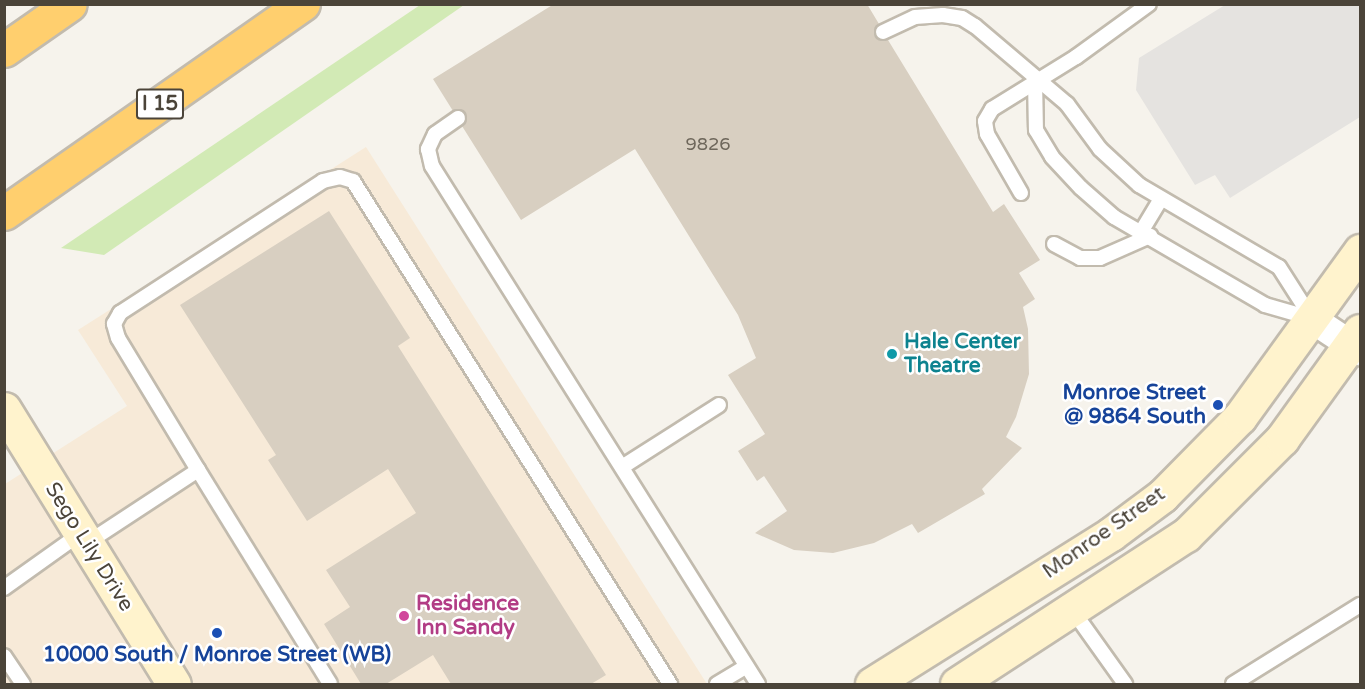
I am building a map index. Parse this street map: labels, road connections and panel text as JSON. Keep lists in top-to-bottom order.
{
  "streets": {
    "highway": ["I 15"],
    "street": ["Monroe Street", "Sego Lily Drive"]
  },
  "places": [
    "Hale Center Theatre",
    "Monroe Street @ 9864 South",
    "Residence Inn Sandy",
    "10000 South / Monroe Street (WB)"
  ],
  "house_numbers": ["9826"]
}
